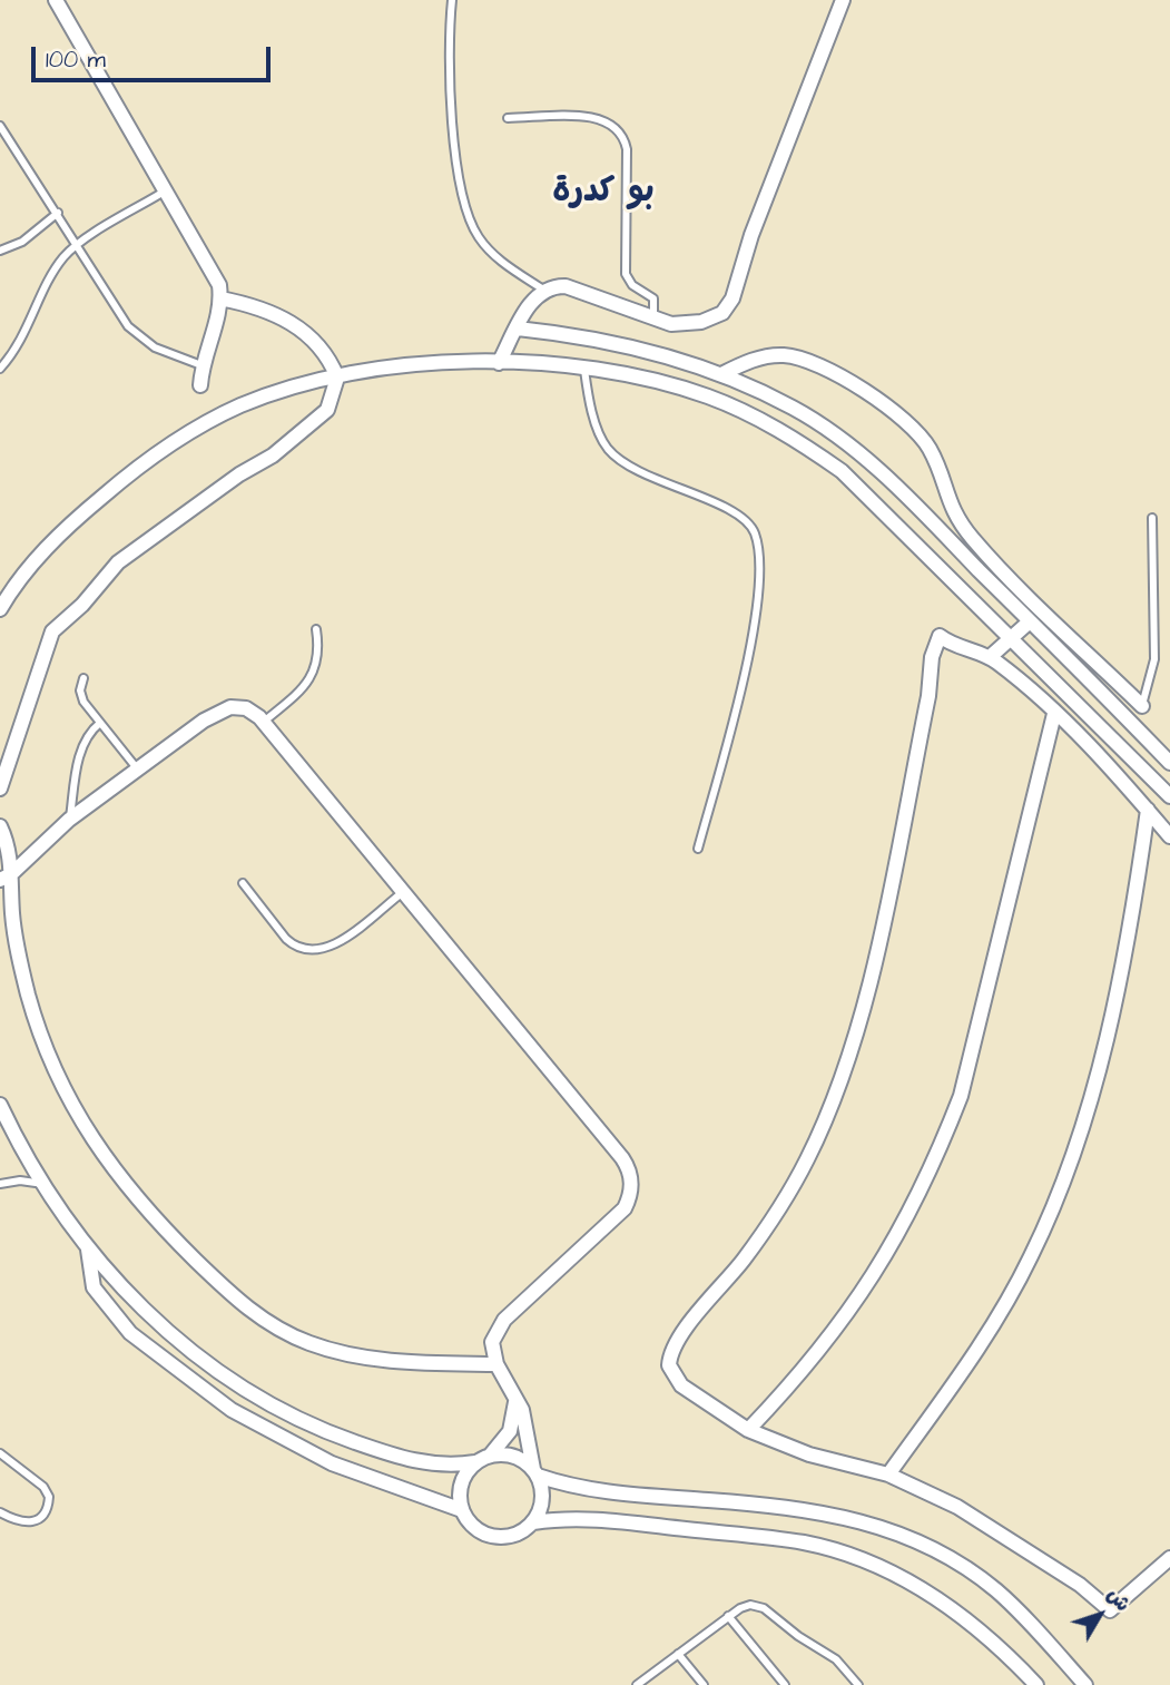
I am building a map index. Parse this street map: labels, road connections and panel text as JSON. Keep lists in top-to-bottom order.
{
  "districts": ["بو كدرة"],
  "scale_bar": "100 m",
  "north": "top right"
}
